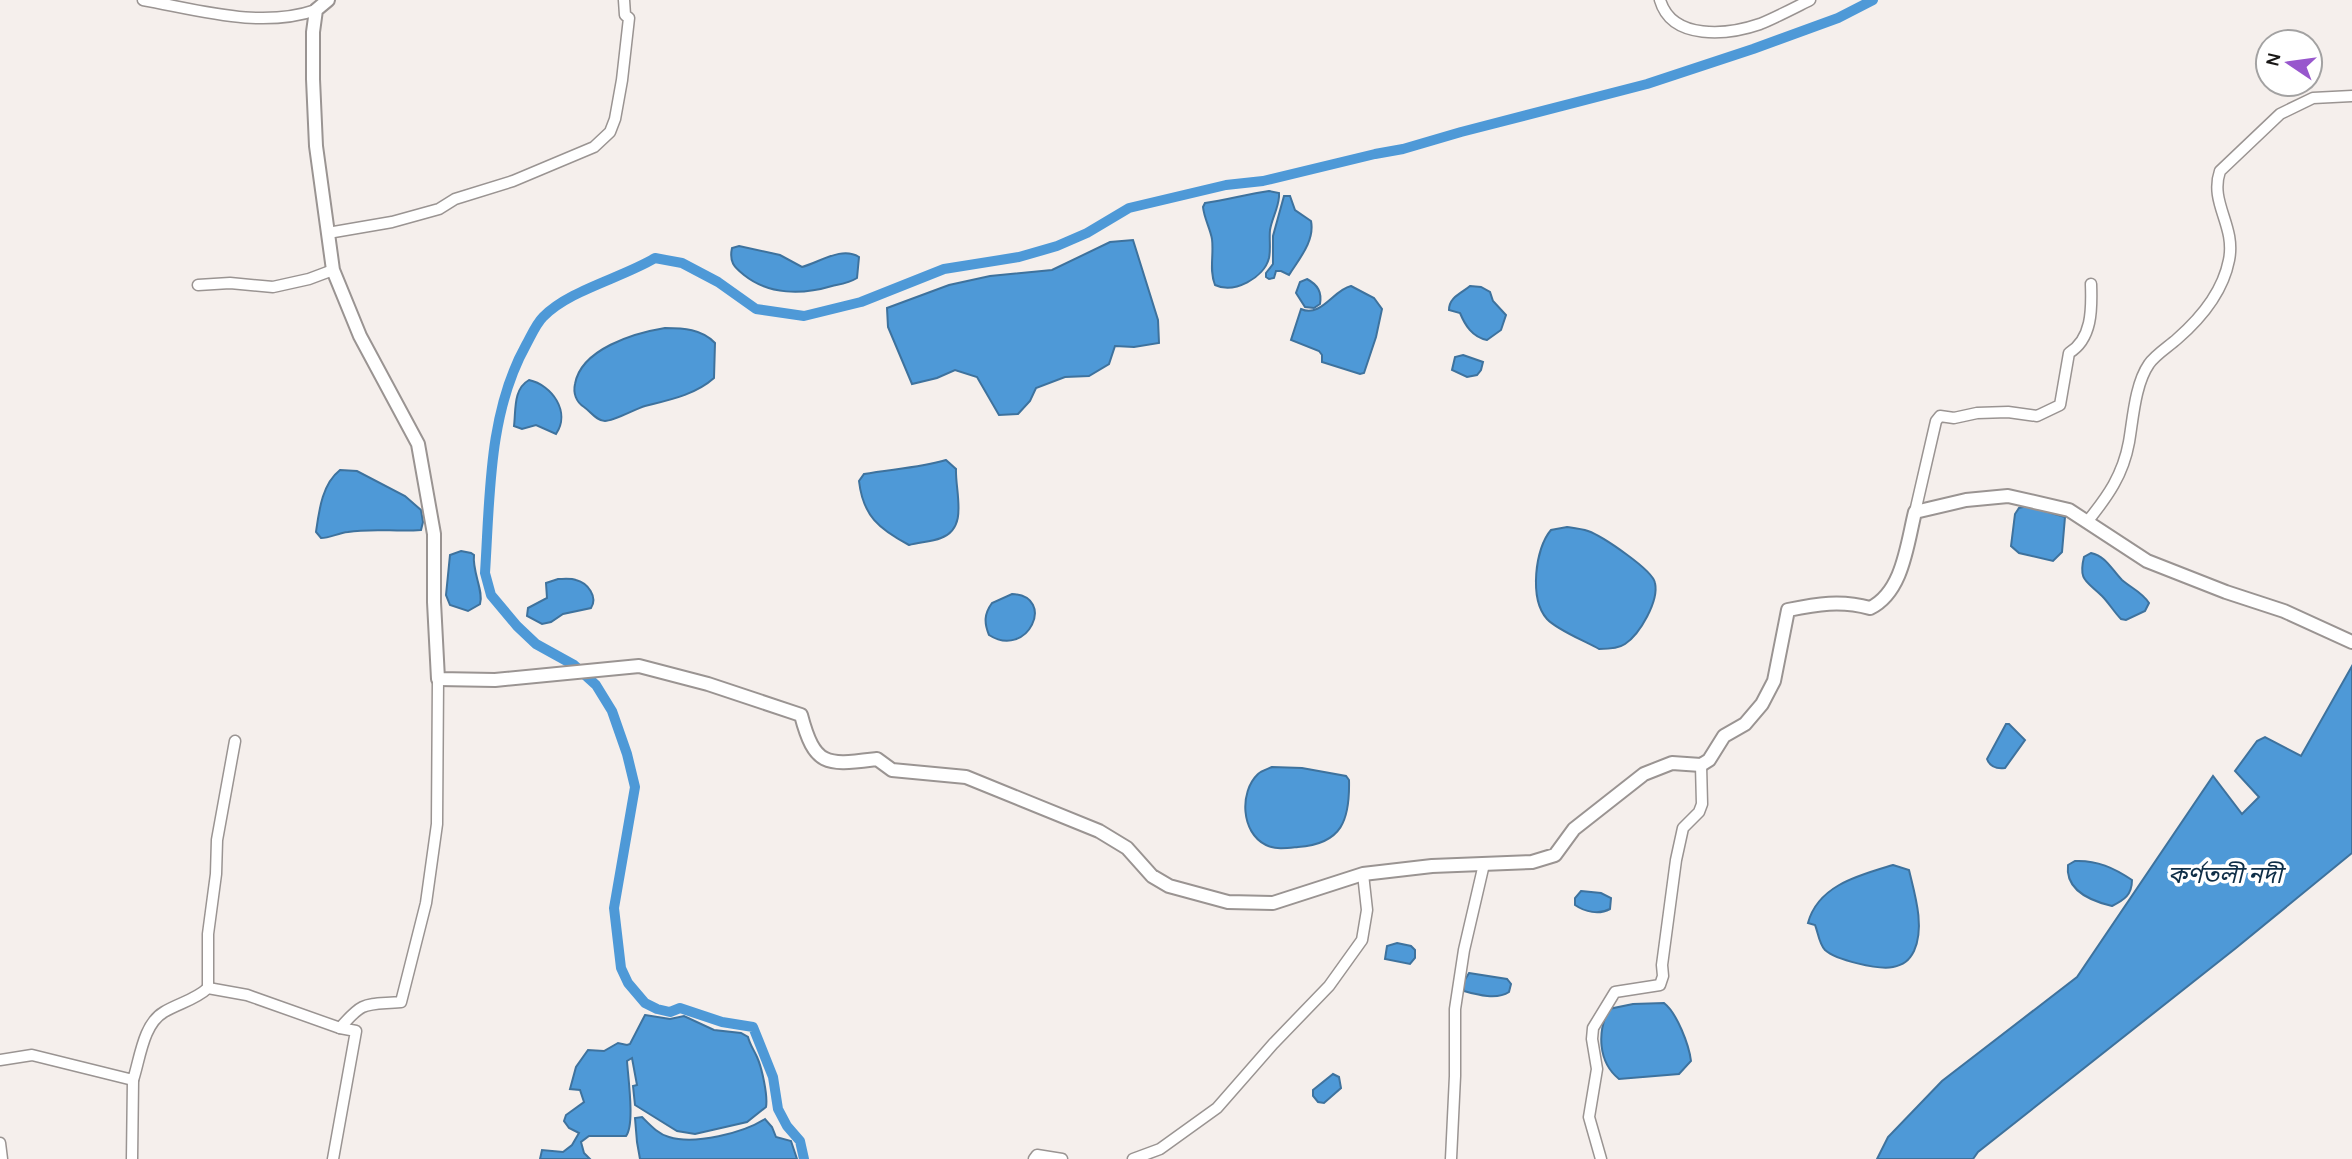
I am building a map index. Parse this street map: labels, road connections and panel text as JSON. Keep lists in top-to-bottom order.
{
  "water": ["কর্ণতলী নদী"],
  "north": "left"
}
